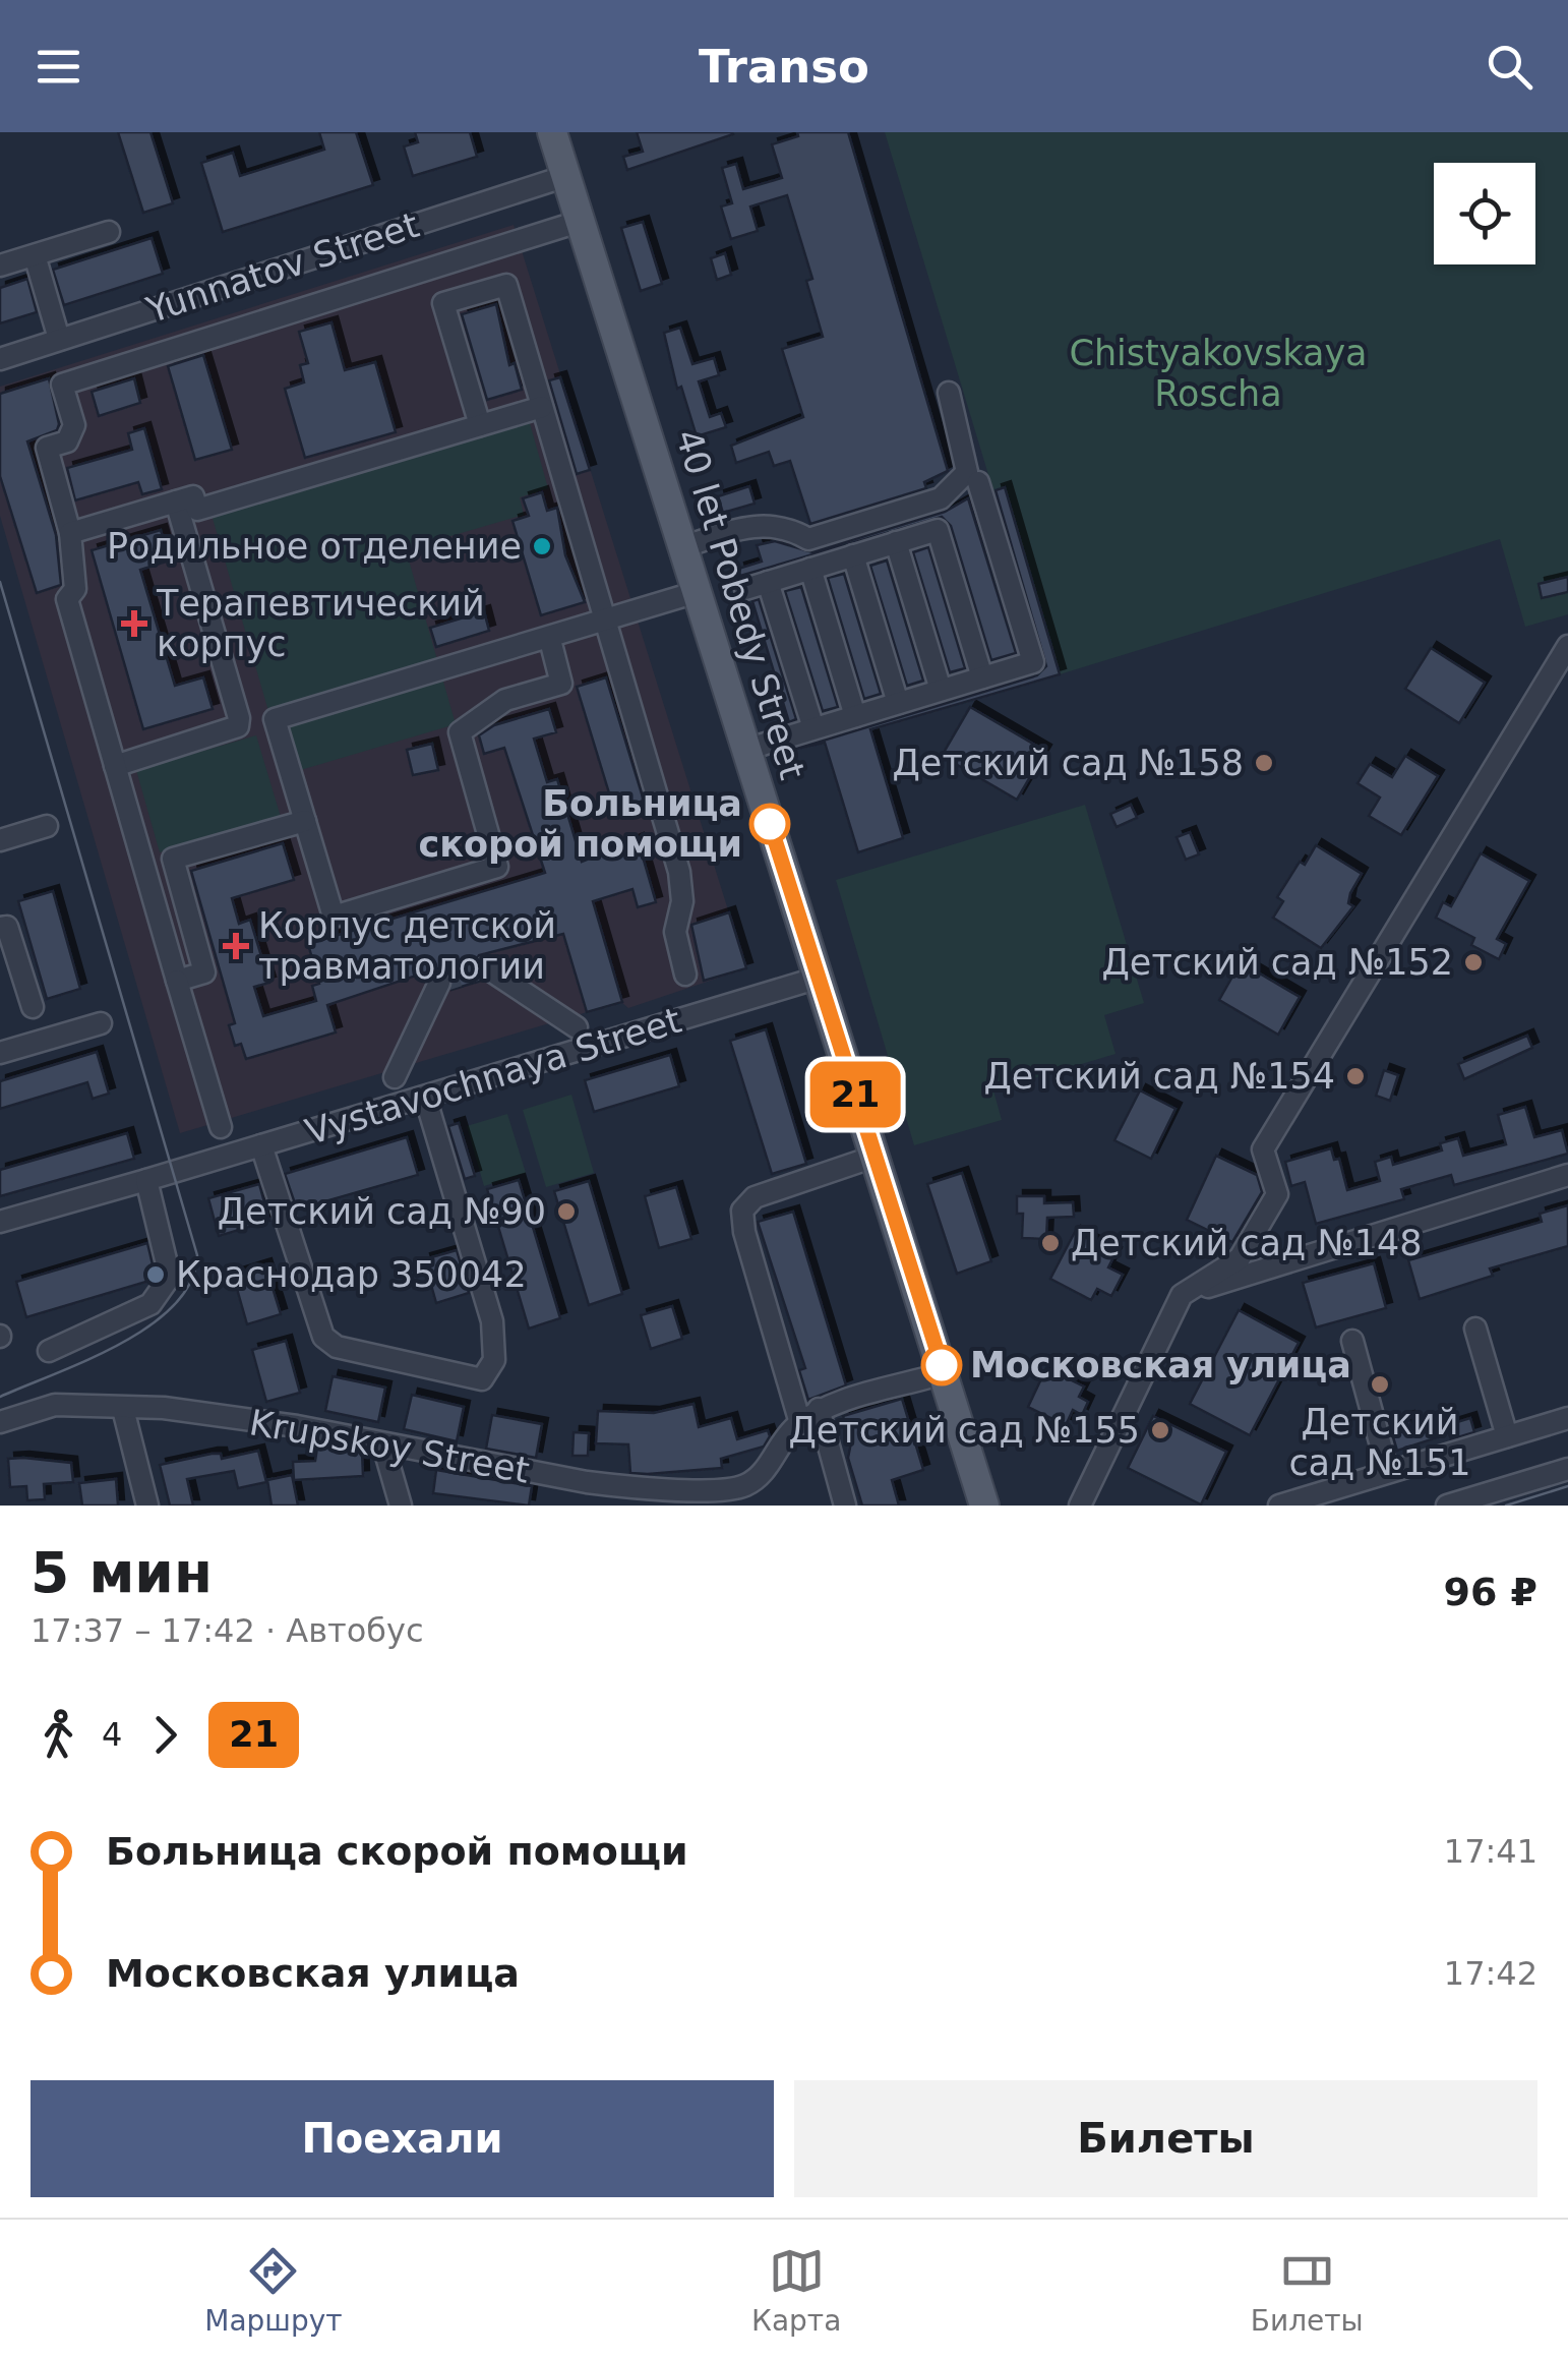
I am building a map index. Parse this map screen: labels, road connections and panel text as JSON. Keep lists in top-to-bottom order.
{
  "streets": {
    "main road": ["40 let Pobedy Street"],
    "street": ["Yunnatov Street", "Vystavochnaya Street", "Krupskoy Street"]
  },
  "crossings": [
    ["Yunnatov Street", "40 let Pobedy Street"],
    ["40 let Pobedy Street", "Vystavochnaya Street"],
    ["40 let Pobedy Street", "Krupskoy Street"]
  ],
  "parks": ["Chistyakovskaya Roscha"],
  "places": {
    "other": [
      "Родильное отделение",
      "Детский сад №158",
      "Больница скорой помощи",
      "Детский сад №152",
      "Детский сад №154",
      "Детский сад №90",
      "Детский сад №148",
      "Краснодар 350042",
      "Московская улица",
      "Детский сад №151",
      "Детский сад №155"
    ],
    "health": ["Терапевтический корпус", "Корпус детской травматологии"]
  },
  "lines": ["bus line 21"],
  "page": {
    "header": "Transo",
    "on_map": "21",
    "heading": ["5 мин", "17:37 – 17:42 · Автобус", "96 ₽"],
    "legs": ["4", "21"],
    "list": [
      {
        "name": "Больница скорой помощи",
        "value": "17:41"
      },
      {
        "name": "Московская улица",
        "value": "17:42"
      }
    ],
    "buttons": ["Поехали", "Билеты"],
    "tabs": ["Маршрут", "Карта", "Билеты"]
  }
}
